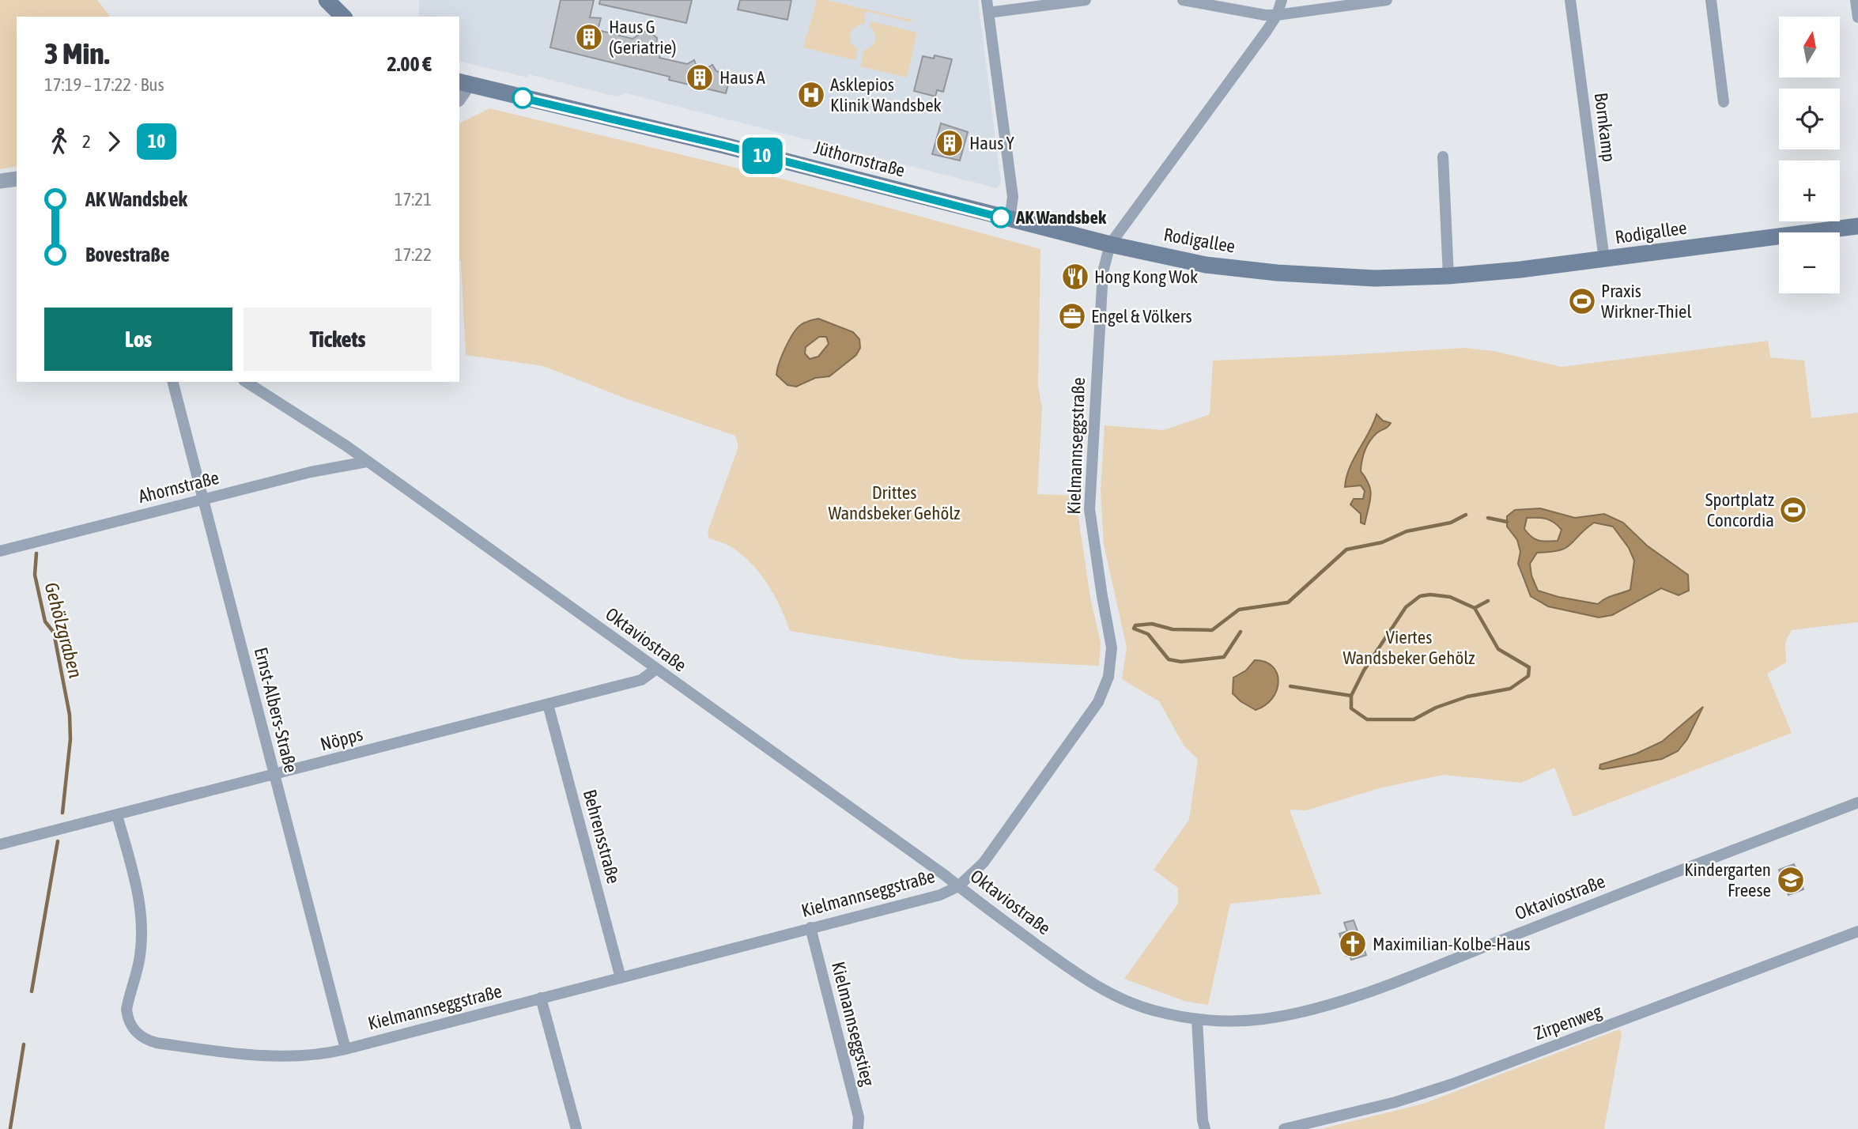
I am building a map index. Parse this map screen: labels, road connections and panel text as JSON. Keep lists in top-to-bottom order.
{
  "streets": {
    "main road": ["Jüthornstraße", "Rodigallee"],
    "street": [
      "Bornkamp",
      "Kielmannseggstraße",
      "Ahornstraße",
      "Oktaviostraße",
      "Ernst-Albers-Straße",
      "Nöpps",
      "Behrensstraße",
      "Zirpenweg",
      "Kielmannseggstieg"
    ]
  },
  "crossings": [
    ["Bornkamp", "Rodigallee"],
    ["Jüthornstraße", "Rodigallee"],
    ["Jüthornstraße", "Kielmannseggstraße"],
    ["Rodigallee", "Kielmannseggstraße"],
    ["Kielmannseggstraße", "Oktaviostraße"],
    ["Kielmannseggstraße", "Ernst-Albers-Straße"],
    ["Kielmannseggstraße", "Nöpps"],
    ["Kielmannseggstraße", "Behrensstraße"],
    ["Kielmannseggstraße", "Kielmannseggstieg"],
    ["Ahornstraße", "Oktaviostraße"],
    ["Ahornstraße", "Ernst-Albers-Straße"],
    ["Oktaviostraße", "Nöpps"],
    ["Ernst-Albers-Straße", "Nöpps"],
    ["Nöpps", "Behrensstraße"]
  ],
  "water": ["Gehölzgraben"],
  "parks": ["Drittes Wandsbeker Gehölz", "Viertes Wandsbeker Gehölz"],
  "places": {
    "building": ["Haus G (Geriatrie)", "Haus A", "Haus Y"],
    "hospital": ["Asklepios Klinik Wandsbek"],
    "other": ["AK Wandsbek"],
    "restaurant": ["Hong Kong Wok"],
    "sports": ["Praxis Wirkner-Thiel", "Sportplatz Concordia"],
    "office": ["Engel & Völkers"],
    "school or university": ["Kindergarten Freese"],
    "church": ["Maximilian-Kolbe-Haus"]
  },
  "lines": ["bus line 10"],
  "north": "top",
  "page": {
    "on_map": "10",
    "map_buttons": ["+", "−"],
    "heading": ["3 Min.", "17:19 – 17:22 · Bus", "2.00 €"],
    "legs": ["2", "10"],
    "list": [
      {
        "name": "AK Wandsbek",
        "value": "17:21"
      },
      {
        "name": "Bovestraße",
        "value": "17:22"
      }
    ],
    "buttons": ["Los", "Tickets"]
  }
}
